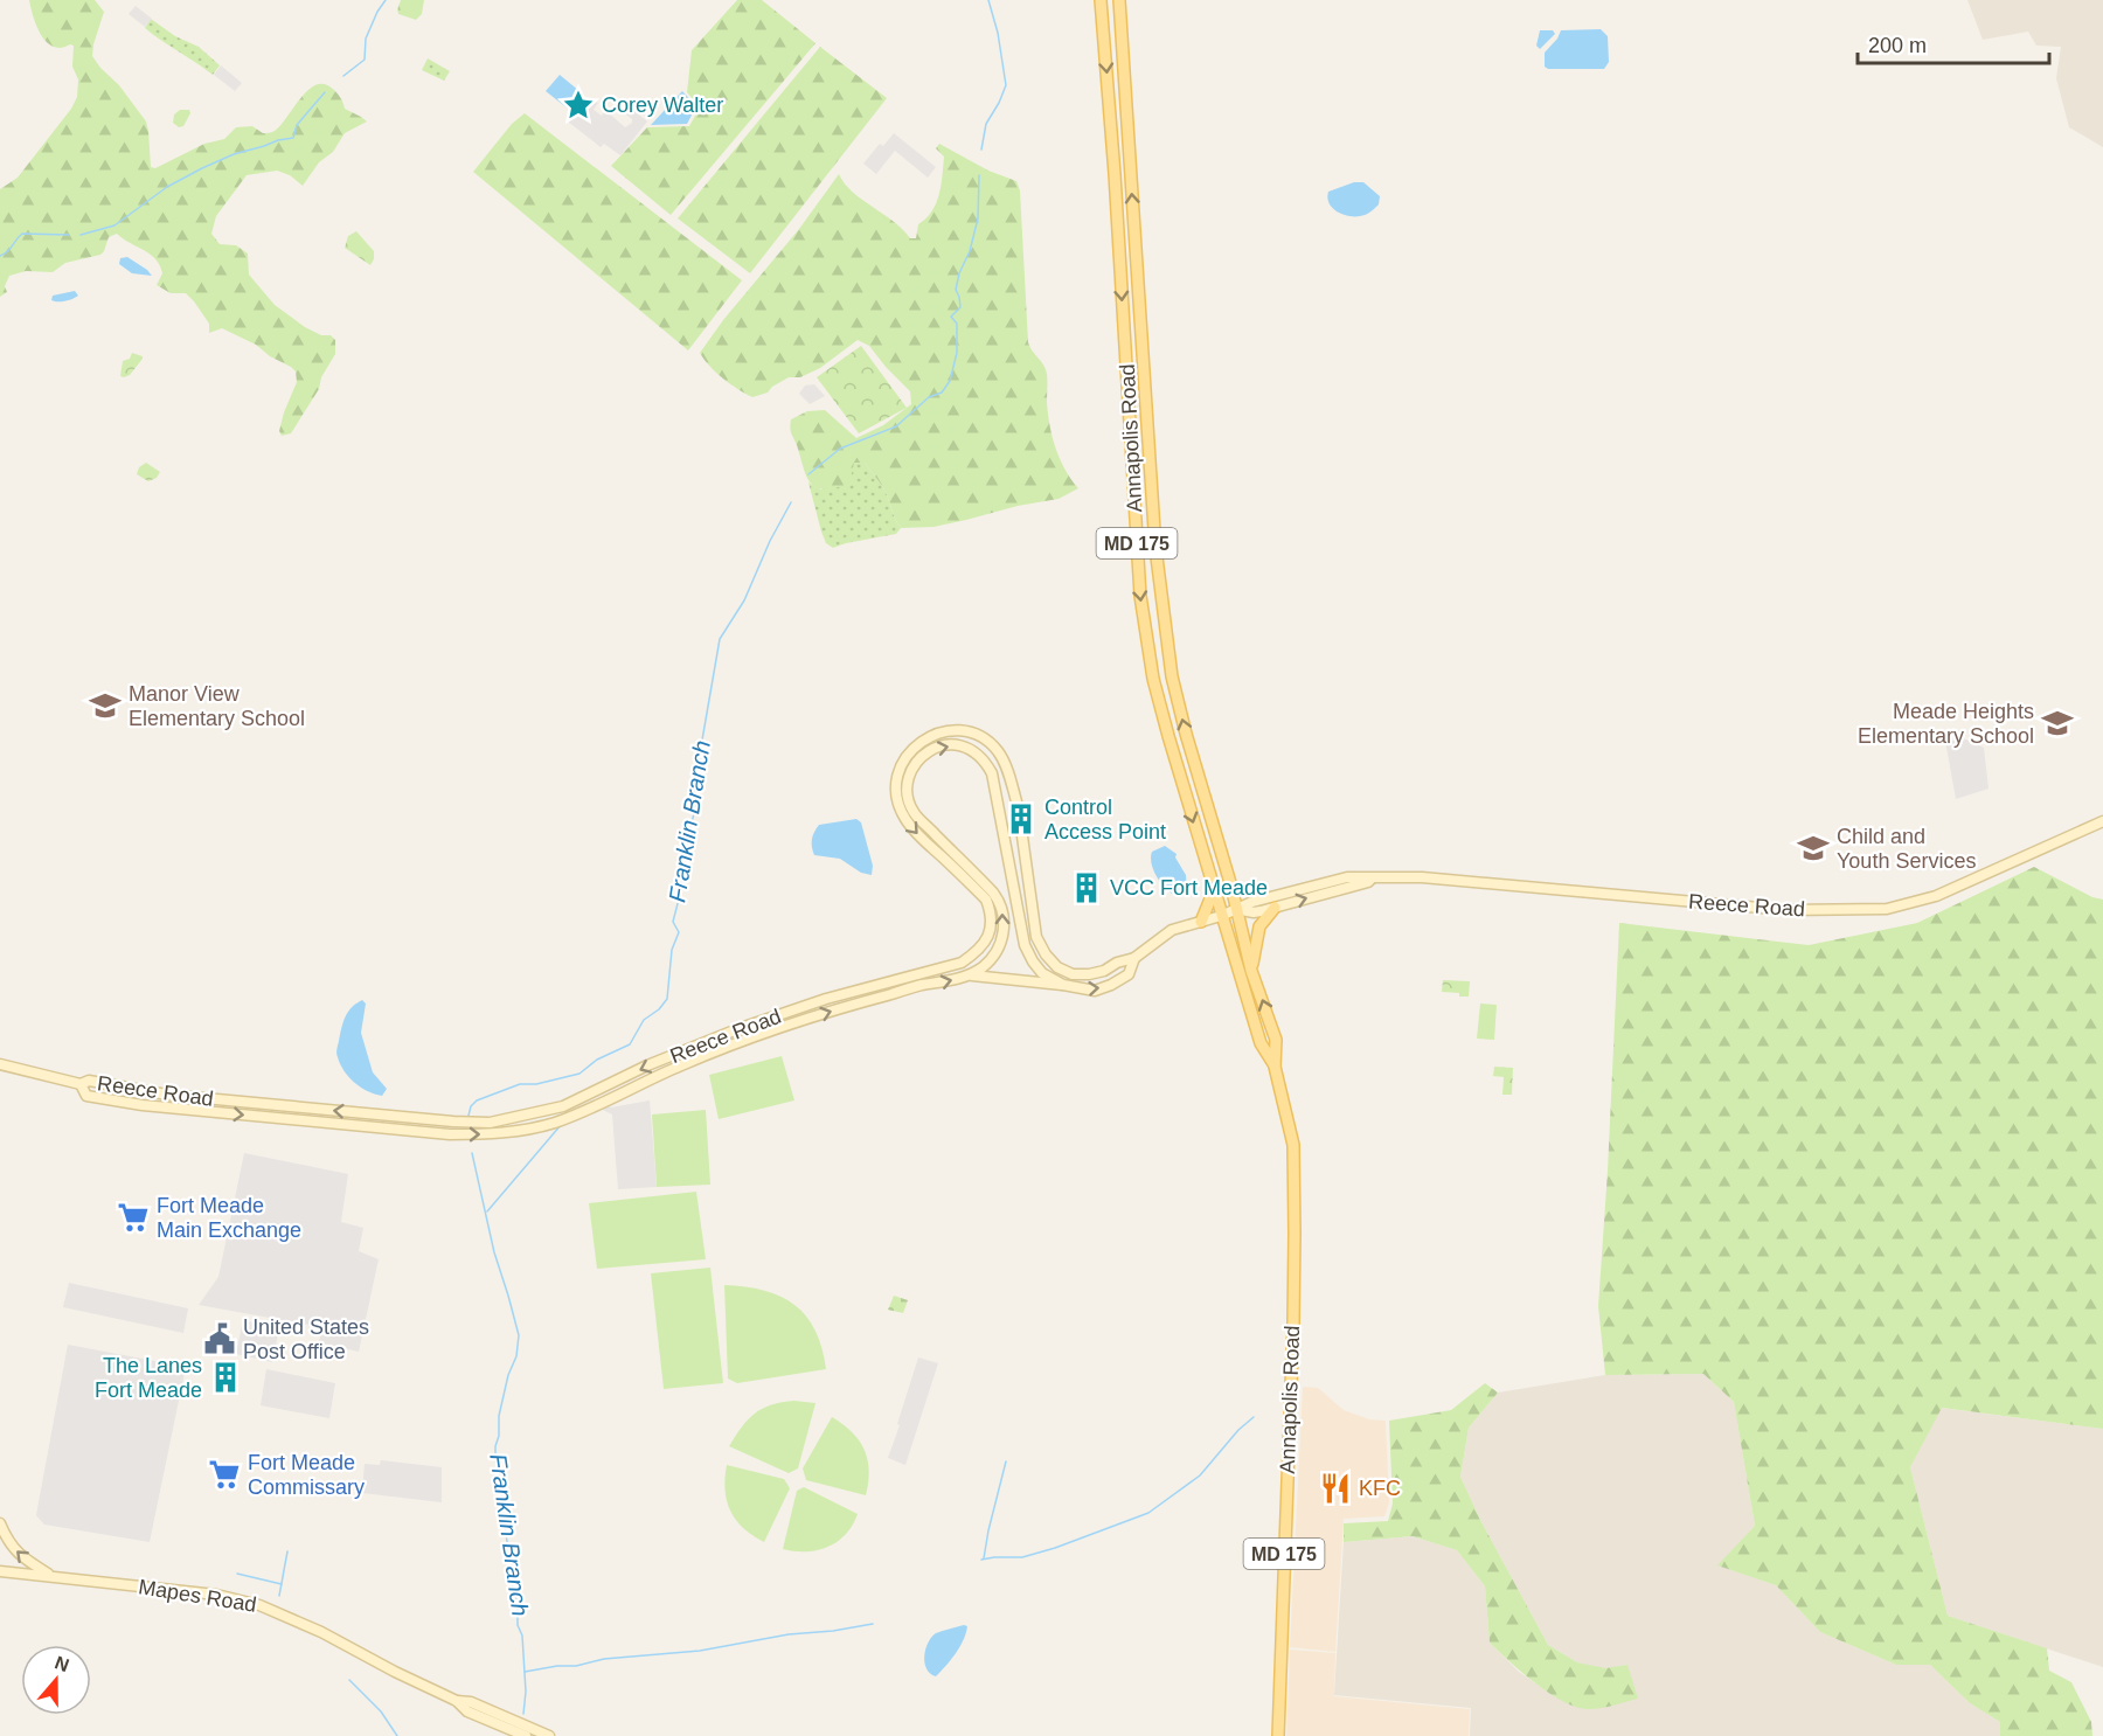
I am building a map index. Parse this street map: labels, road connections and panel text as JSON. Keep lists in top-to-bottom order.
{
  "streets": {
    "main road": ["Annapolis Road", "MD 175"],
    "street": ["Reece Road", "Mapes Road"]
  },
  "crossings": [
    ["Annapolis Road", "Reece Road"]
  ],
  "water": ["Franklin Branch"],
  "places": {
    "place": ["Corey Walter"],
    "school or university": ["Manor View Elementary School", "Meade Heights Elementary School", "Child and Youth Services"],
    "building": ["Control Access Point", "VCC Fort Meade", "The Lanes Fort Meade"],
    "supermarket": ["Fort Meade Main Exchange", "Fort Meade Commissary"],
    "public building": ["United States Post Office"],
    "restaurant": ["KFC"]
  },
  "scale_bar": "200 m",
  "north": "top"
}
